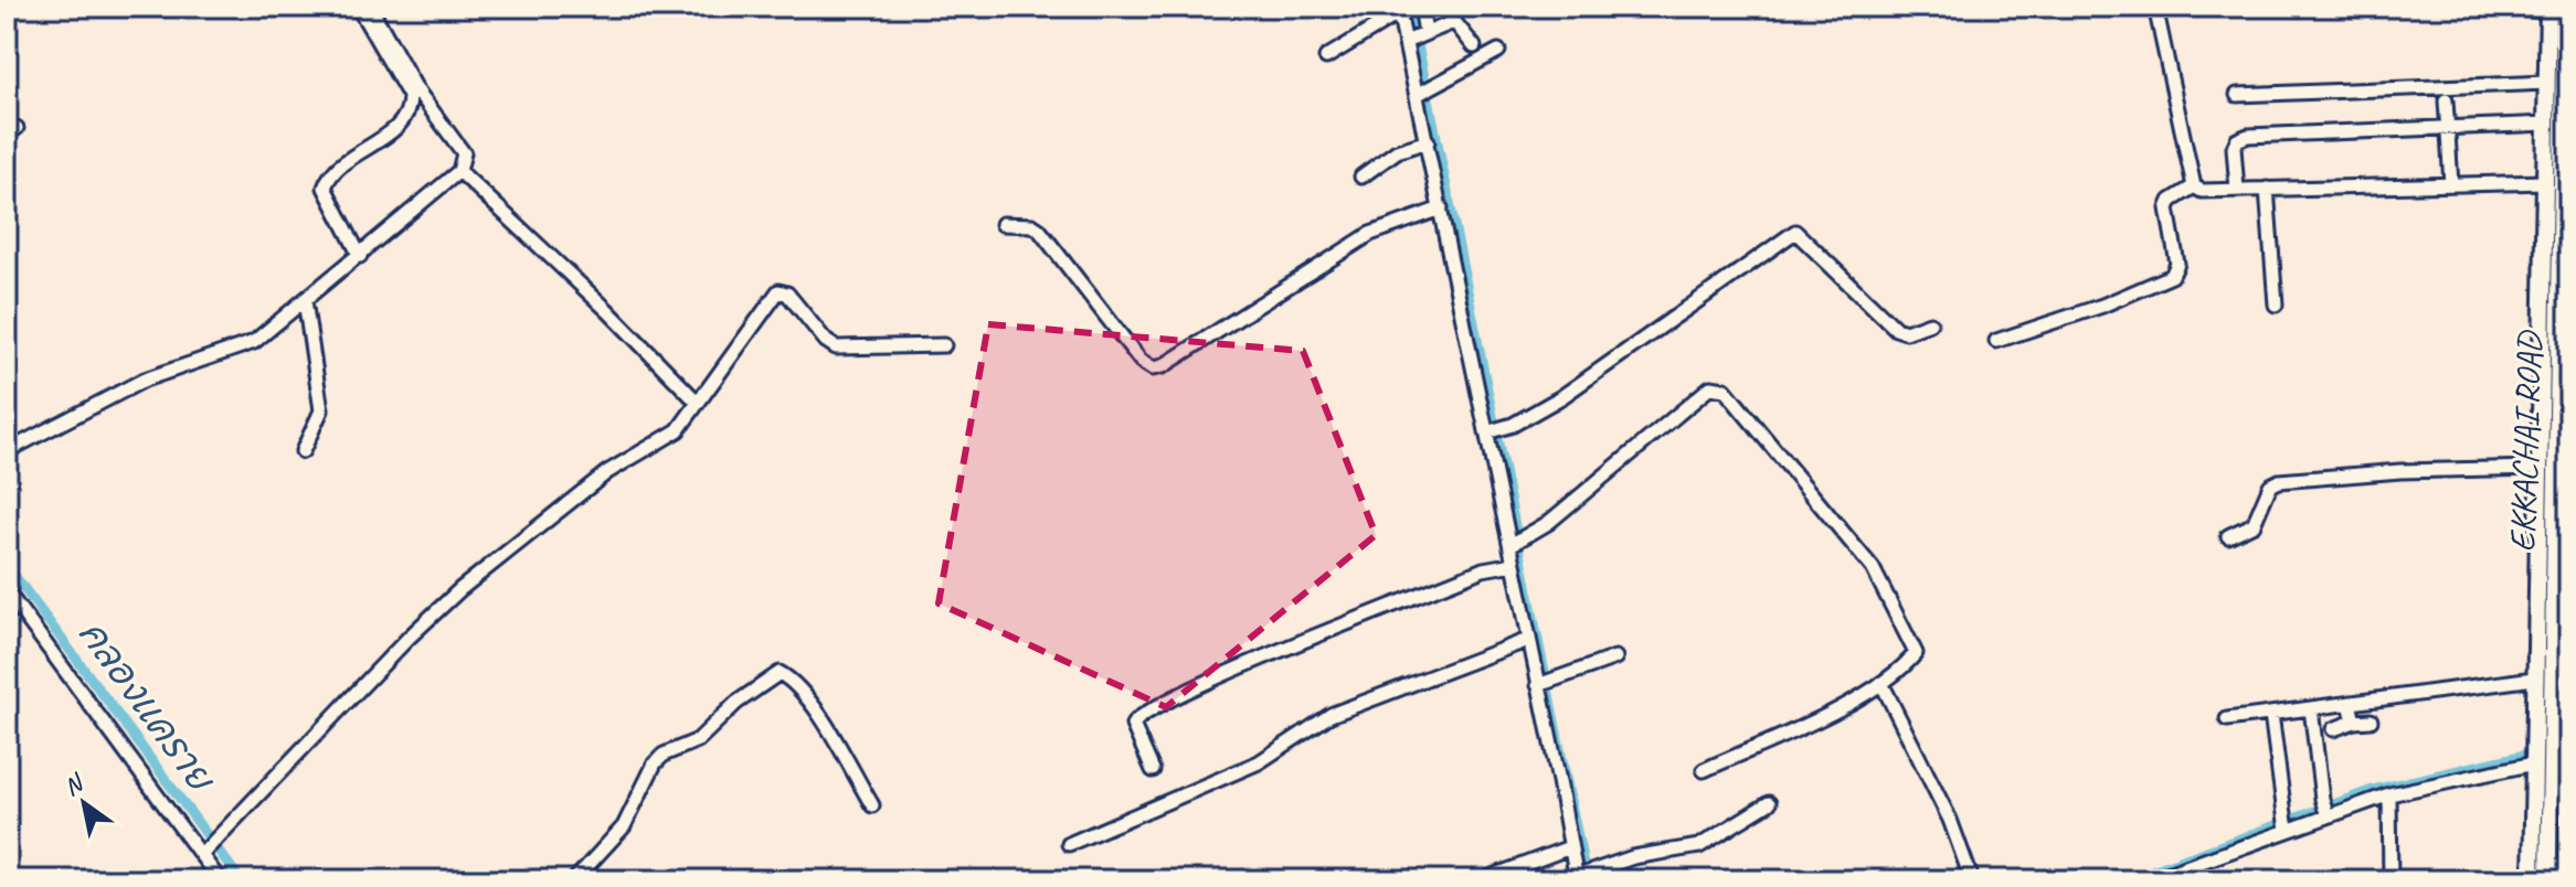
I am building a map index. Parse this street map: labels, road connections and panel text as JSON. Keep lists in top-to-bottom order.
{
  "streets": {
    "main road": ["EKKACHAI ROAD"]
  },
  "water": ["คลองเเคราย"],
  "north": "top left"
}
